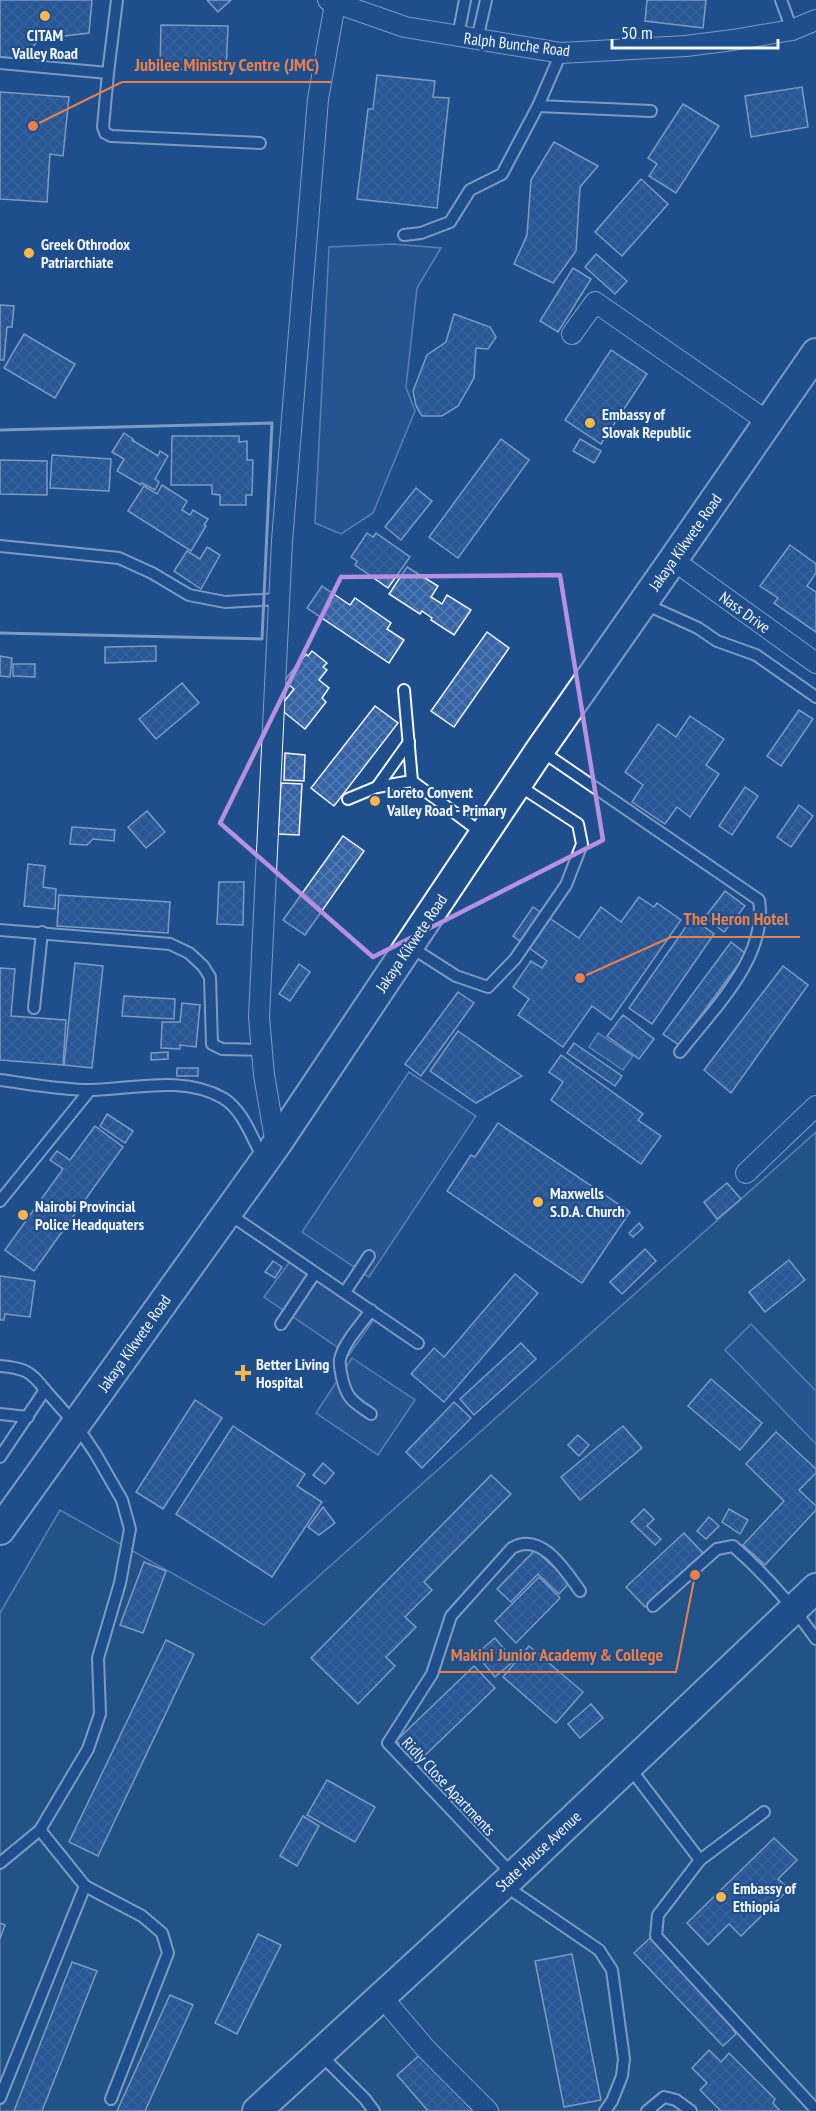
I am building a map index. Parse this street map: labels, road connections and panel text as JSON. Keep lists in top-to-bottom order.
{
  "streets": {
    "street": [
      "Ralph Bunche Road",
      "Jakaya Kikwete Road",
      "Nass Drive",
      "State House Avenue"
    ],
    "lane": ["Ridly Close Apartments"]
  },
  "crossings": [
    ["Jakaya Kikwete Road", "Nass Drive"],
    ["Ridly Close Apartments", "State House Avenue"]
  ],
  "places": {
    "other": [
      "CITAM Valley Road",
      "Jubilee Ministry Centre (JMC)",
      "Greek Othrodox Patriarchiate",
      "Embassy of Slovak Republic",
      "Loreto Convent Valley Road - Primary",
      "The Heron Hotel",
      "Maxwells S.D.A. Church",
      "Nairobi Provincial Police Headquaters",
      "Makini Junior Academy & College",
      "Embassy of Ethiopia"
    ],
    "health": ["Better Living Hospital"]
  },
  "scale_bar": "50 m"
}
